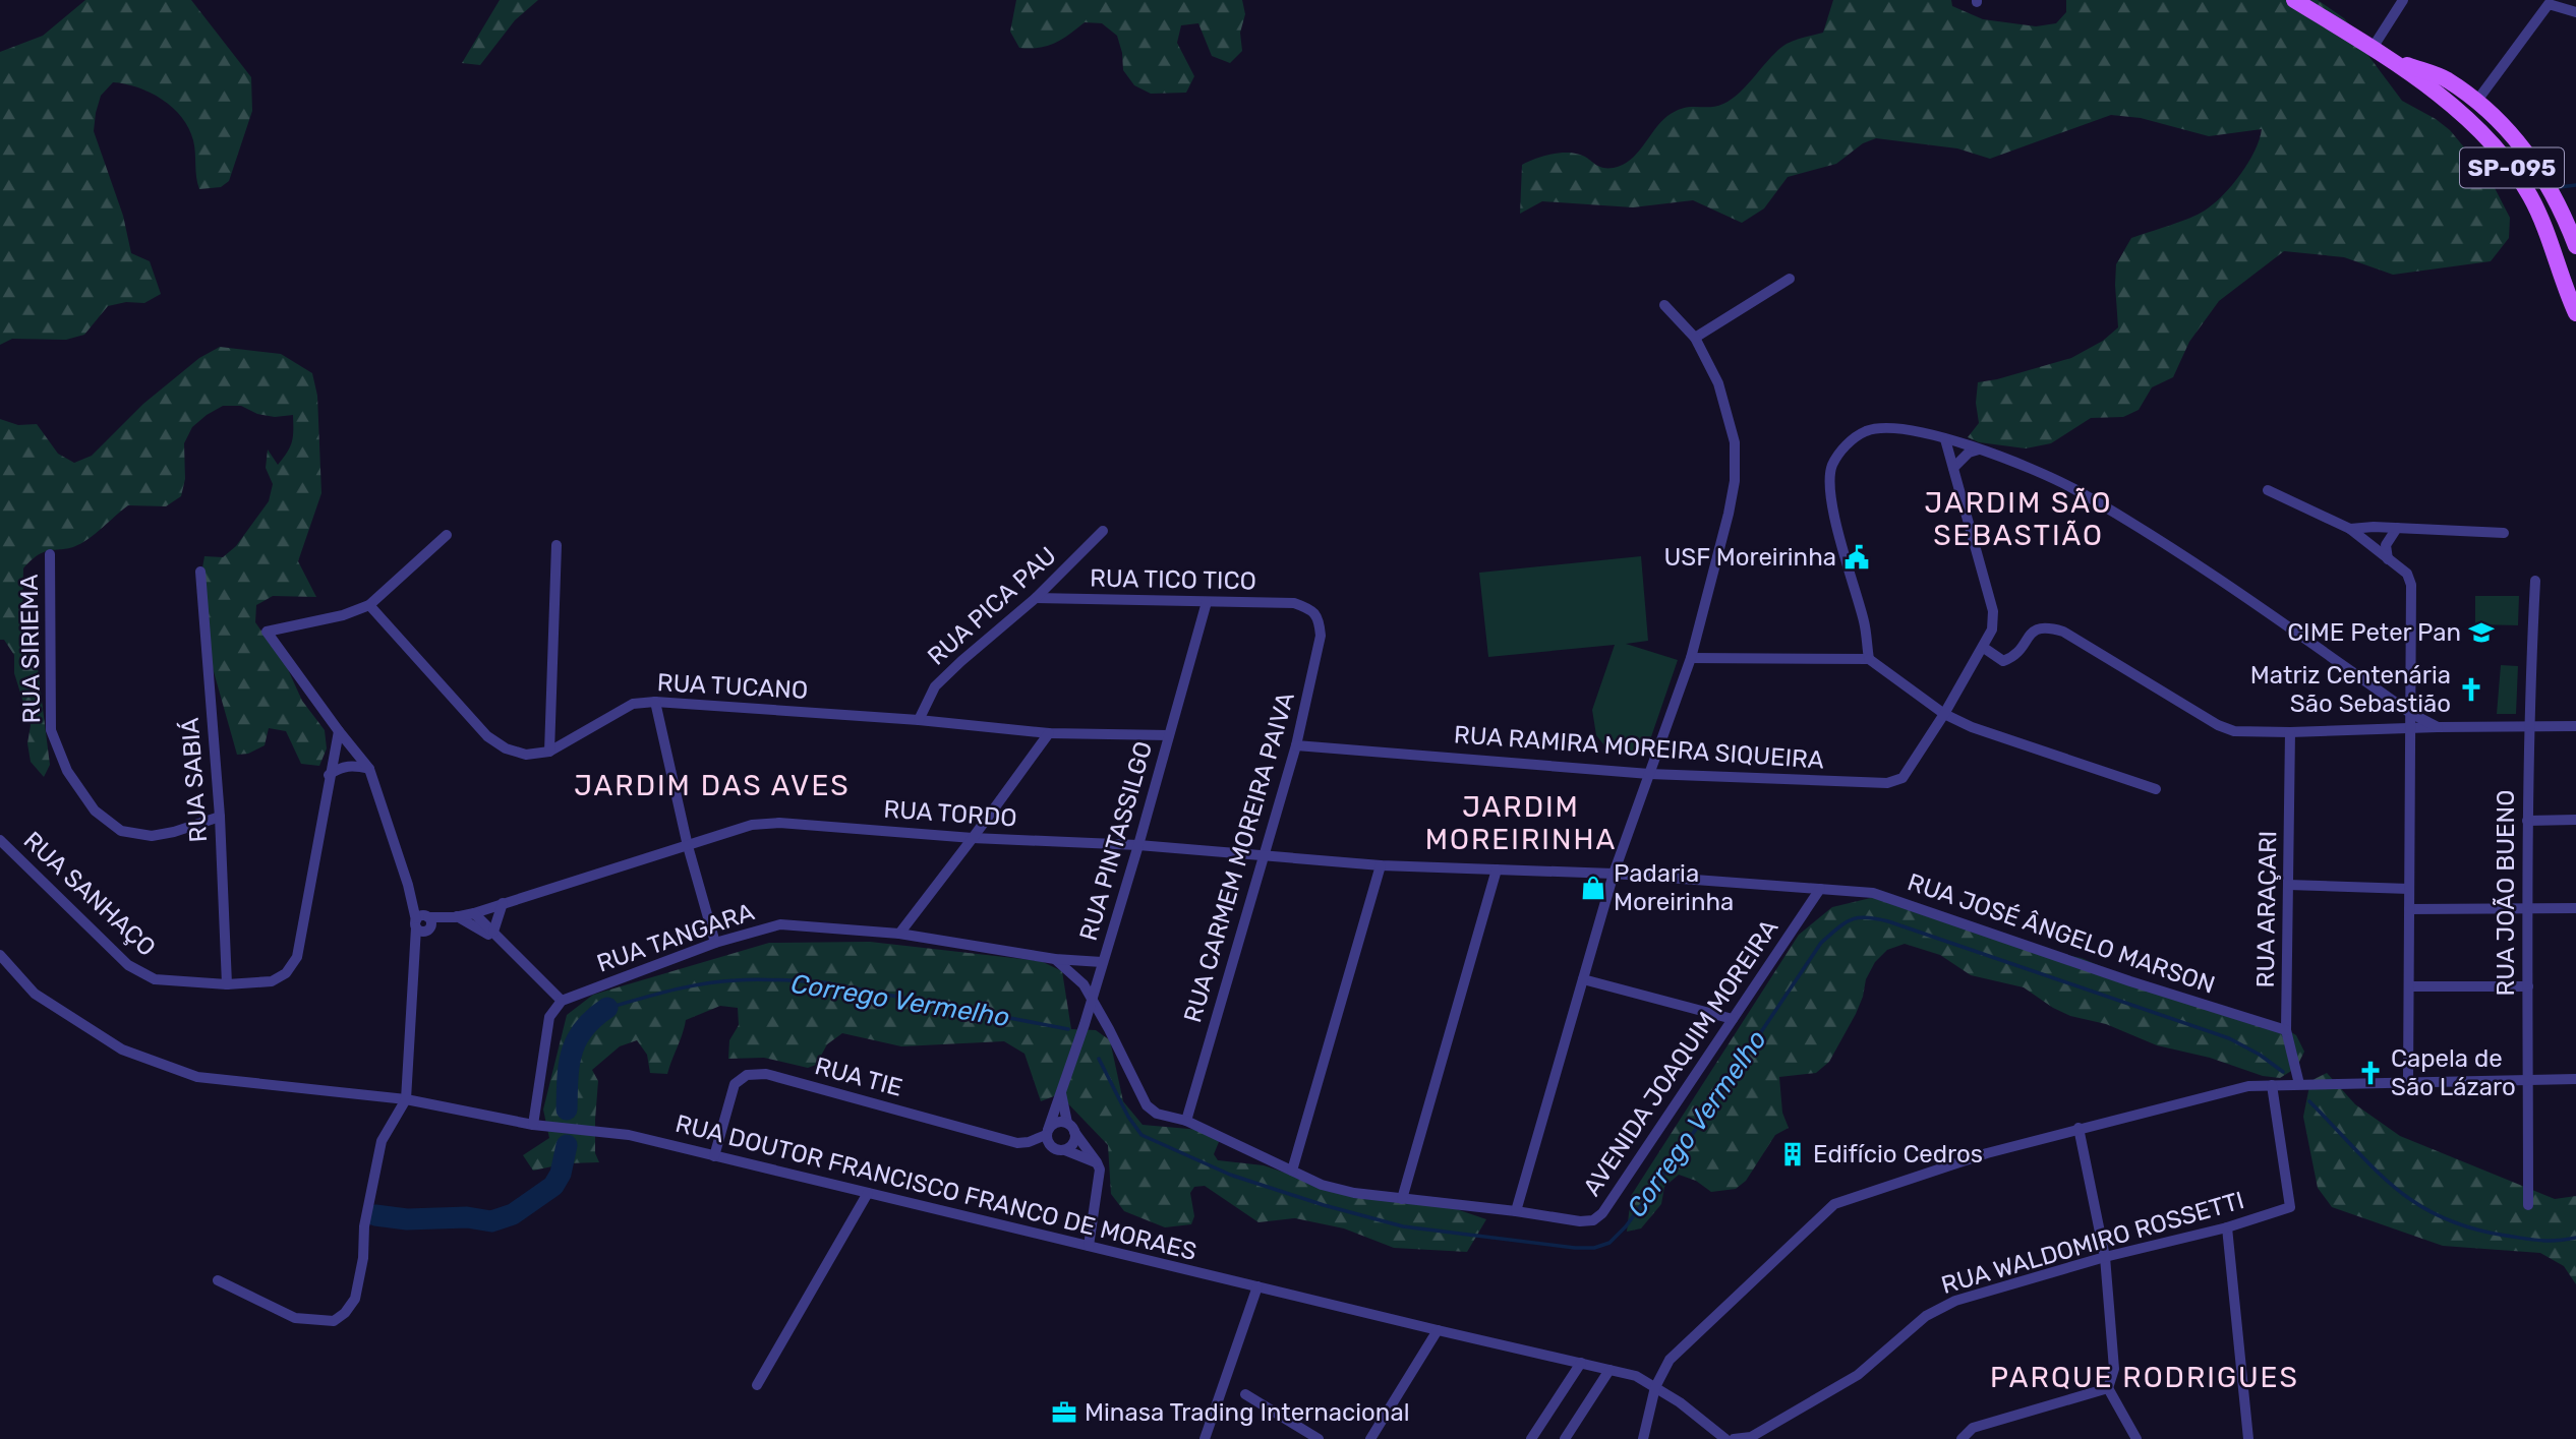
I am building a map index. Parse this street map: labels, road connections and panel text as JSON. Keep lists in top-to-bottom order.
{
  "streets": {
    "main road": ["SP-095"],
    "street": [
      "RUA TICO TICO",
      "RUA PICA PAU",
      "RUA SIRIEMA",
      "RUA TUCANO",
      "RUA RAMIRA MOREIRA SIQUEIRA",
      "RUA SABIÁ",
      "RUA TORDO",
      "RUA PINTASSILGO",
      "RUA CARMEM MOREIRA PAIVA",
      "RUA JOÃO BUENO",
      "RUA SANHAÇO",
      "RUA ARAÇARI",
      "RUA JOSÉ ÂNGELO MARSON",
      "RUA TANGARA",
      "AVENIDA JOAQUIM MOREIRA",
      "RUA TIE",
      "RUA DOUTOR FRANCISCO FRANCO DE MORAES",
      "RUA WALDOMIRO ROSSETTI"
    ]
  },
  "crossings": [
    ["RUA TICO TICO", "RUA PICA PAU"],
    ["RUA TICO TICO", "RUA PINTASSILGO"],
    ["RUA TICO TICO", "RUA CARMEM MOREIRA PAIVA"],
    ["RUA PICA PAU", "RUA TUCANO"],
    ["RUA SIRIEMA", "RUA SABIÁ"],
    ["RUA TUCANO", "RUA PINTASSILGO"],
    ["RUA RAMIRA MOREIRA SIQUEIRA", "RUA CARMEM MOREIRA PAIVA"],
    ["RUA SABIÁ", "RUA SANHAÇO"],
    ["RUA TORDO", "RUA PINTASSILGO"],
    ["RUA TORDO", "RUA CARMEM MOREIRA PAIVA"],
    ["RUA TORDO", "RUA JOSÉ ÂNGELO MARSON"],
    ["RUA PINTASSILGO", "RUA TANGARA"],
    ["RUA PINTASSILGO", "AVENIDA JOAQUIM MOREIRA"],
    ["RUA PINTASSILGO", "RUA TIE"],
    ["RUA CARMEM MOREIRA PAIVA", "AVENIDA JOAQUIM MOREIRA"],
    ["RUA ARAÇARI", "RUA JOSÉ ÂNGELO MARSON"],
    ["RUA JOSÉ ÂNGELO MARSON", "AVENIDA JOAQUIM MOREIRA"],
    ["RUA TANGARA", "AVENIDA JOAQUIM MOREIRA"],
    ["RUA TIE", "RUA DOUTOR FRANCISCO FRANCO DE MORAES"]
  ],
  "districts": [
    "JARDIM SÃO SEBASTIÃO",
    "JARDIM DAS AVES",
    "JARDIM MOREIRINHA",
    "PARQUE RODRIGUES"
  ],
  "water": ["Corrego Vermelho"],
  "places": {
    "public building": ["USF Moreirinha"],
    "school or university": ["CIME Peter Pan"],
    "church": ["Matriz Centenária São Sebastião", "Capela de São Lázaro"],
    "shop": ["Padaria Moreirinha"],
    "building": ["Edifício Cedros"],
    "office": ["Minasa Trading Internacional"]
  }
}
